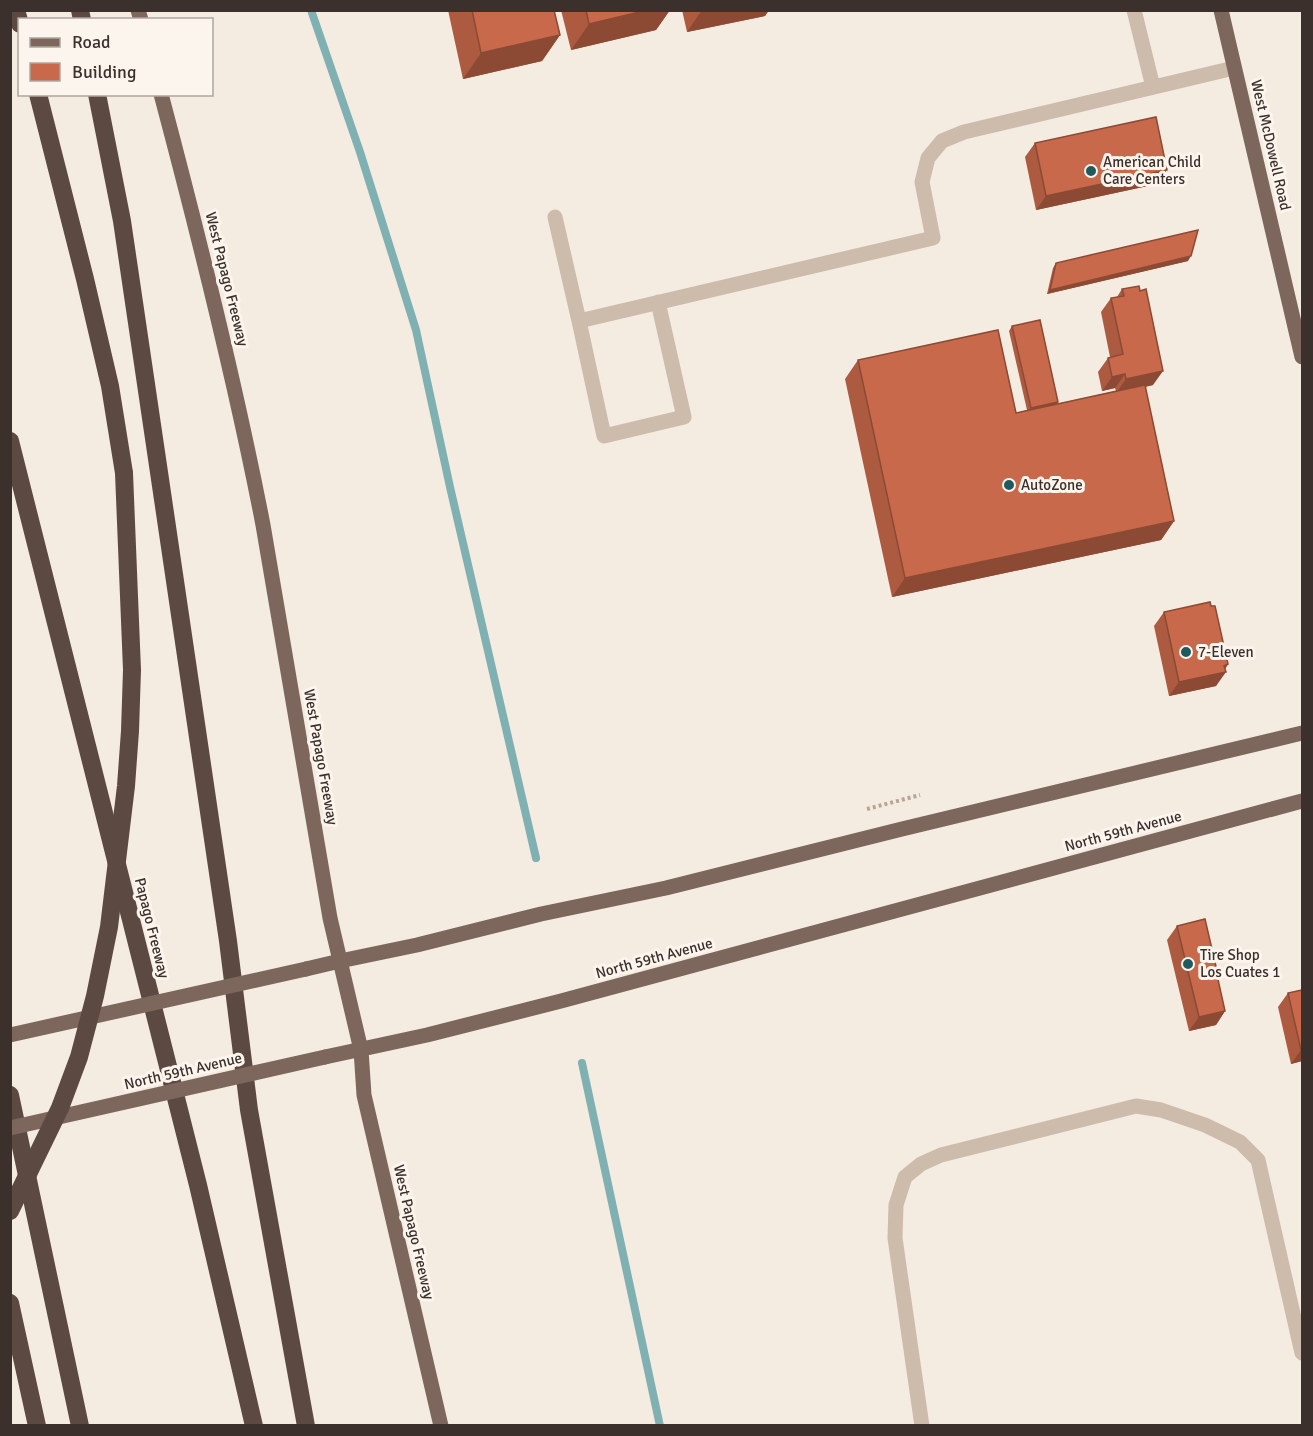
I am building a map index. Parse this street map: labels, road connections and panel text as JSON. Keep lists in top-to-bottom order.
{
  "streets": {
    "highway": ["Papago Freeway"],
    "main road": ["West McDowell Road", "West Papago Freeway", "North 59th Avenue"]
  },
  "crossings": [
    ["West Papago Freeway", "North 59th Avenue"]
  ],
  "places": [
    "American Child Care Centers",
    "AutoZone",
    "7-Eleven",
    "Tire Shop Los Cuates 1"
  ],
  "legend": ["Road", "Building"]
}
